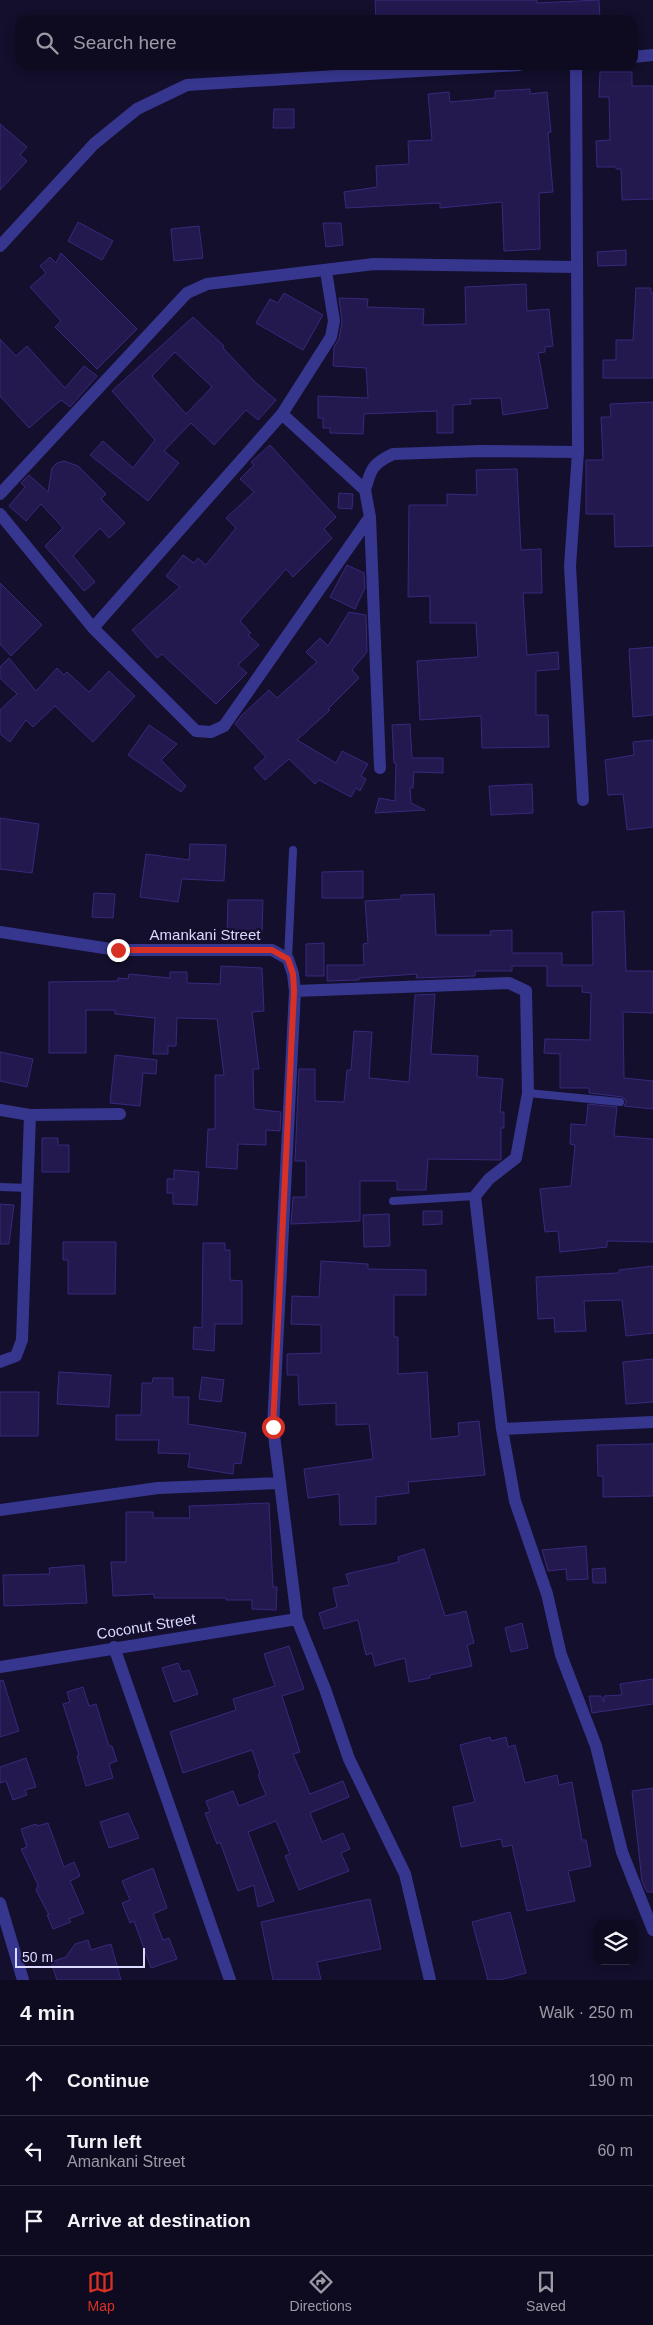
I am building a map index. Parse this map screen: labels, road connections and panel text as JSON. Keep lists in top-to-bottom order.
{
  "streets": {
    "street": ["Amankani Street", "Coconut Street"]
  },
  "scale_bar": "50 m",
  "page": {
    "search": "Search here",
    "scale": "50 m",
    "heading": ["4 min", "Walk · 250 m"],
    "list": [
      ["Continue", "190 m"],
      ["Turn left", "Amankani Street", "60 m"],
      "Arrive at destination"
    ],
    "nav": ["Map", "Directions", "Saved"]
  }
}
